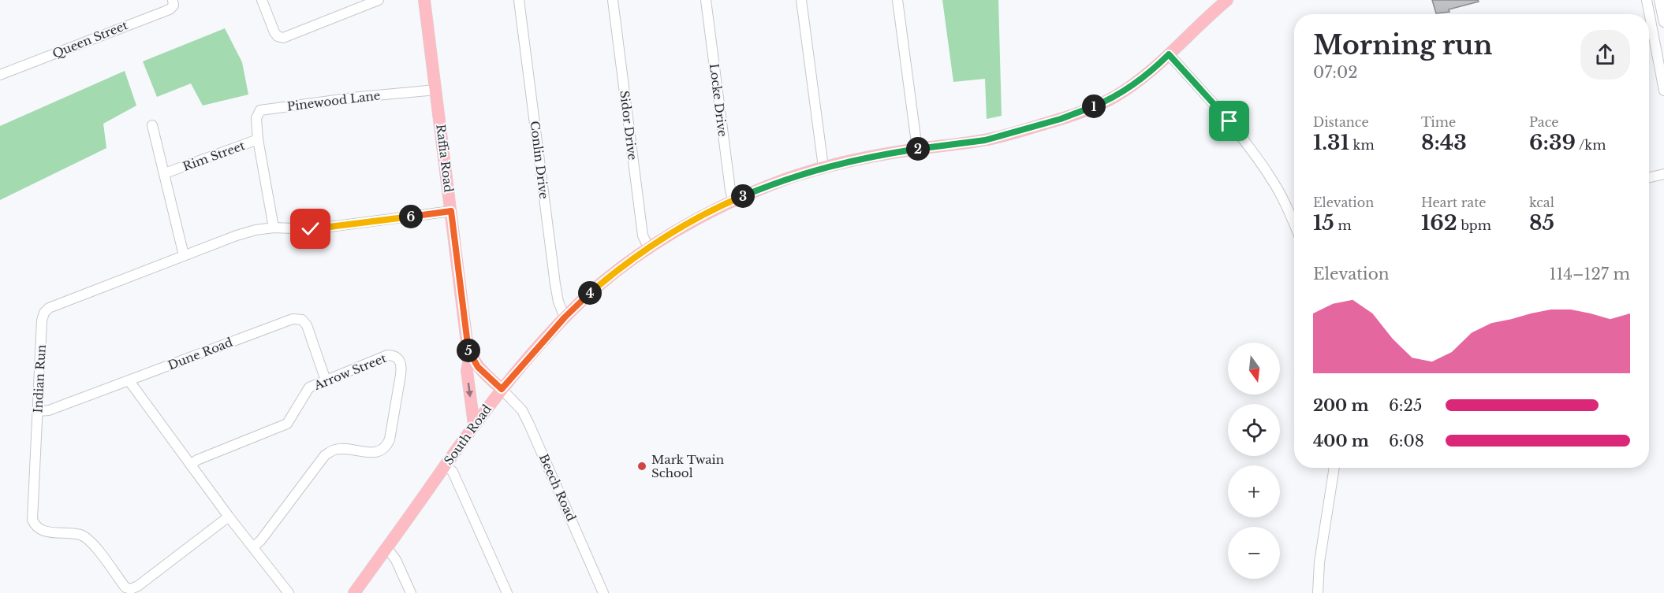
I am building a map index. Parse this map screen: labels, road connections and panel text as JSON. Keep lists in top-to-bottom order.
{
  "streets": {
    "main road": ["Raffia Road", "South Road"],
    "street": [
      "Queen Street",
      "Locke Drive",
      "Pinewood Lane",
      "Sidor Drive",
      "Rim Street",
      "Conlin Drive",
      "Dune Road",
      "Arrow Street",
      "Indian Run",
      "Beech Road"
    ]
  },
  "crossings": [
    ["Locke Drive", "South Road"],
    ["Pinewood Lane", "Rim Street"],
    ["Pinewood Lane", "Raffia Road"],
    ["Sidor Drive", "South Road"],
    ["Rim Street", "Indian Run"],
    ["Raffia Road", "Indian Run"],
    ["Raffia Road", "South Road"],
    ["Raffia Road", "Beech Road"],
    ["Conlin Drive", "South Road"],
    ["Dune Road", "Arrow Street"],
    ["Dune Road", "Indian Run"],
    ["South Road", "Beech Road"]
  ],
  "places": ["Mark Twain School"],
  "north": "bottom",
  "page": {
    "heading": ["Morning run", "07:02"],
    "pins": [
      "1",
      "2",
      "3",
      "6",
      "4",
      "5"
    ],
    "stats": [
      ["Distance", "1.31 km"],
      ["Time", "8:43"],
      ["Pace", "6:39 /km"],
      ["Elevation", "15 m"],
      ["Heart rate", "162 bpm"],
      ["kcal", "85"]
    ],
    "chart": ["Elevation", "114–127 m"],
    "map_buttons": ["+", "−"],
    "list": [
      {
        "name": "200 m",
        "note": "6:25"
      },
      {
        "name": "400 m",
        "note": "6:08"
      }
    ]
  }
}
